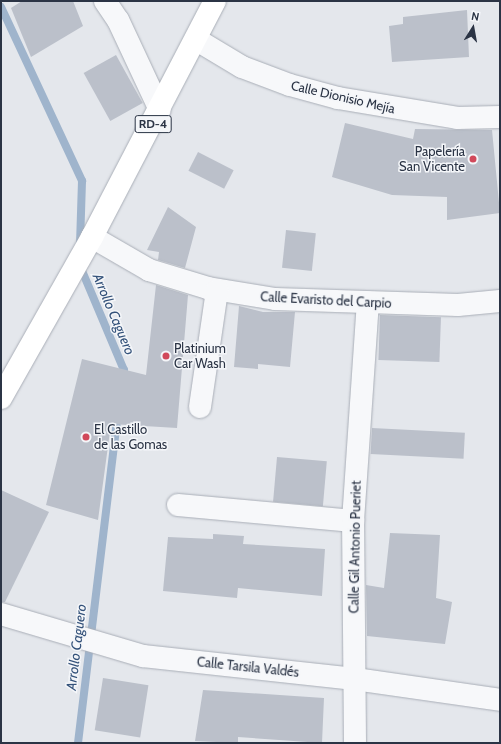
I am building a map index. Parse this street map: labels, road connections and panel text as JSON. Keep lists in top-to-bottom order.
{
  "streets": {
    "main road": ["RD-4"],
    "street": [
      "Calle Dionisio Mejía",
      "Calle Evaristo del Carpio",
      "Calle Gil Antonio Pueriet",
      "Calle Tarsila Valdés"
    ]
  },
  "crossings": [
    ["Calle Dionisio Mejía", "RD-4"],
    ["RD-4", "Calle Evaristo del Carpio"],
    ["Calle Evaristo del Carpio", "Calle Gil Antonio Pueriet"],
    ["Calle Gil Antonio Pueriet", "Calle Tarsila Valdés"]
  ],
  "water": ["Arrollo Caguero"],
  "places": ["Papelería San Vicente", "Platinium Car Wash", "El Castillo de las Gomas"],
  "north": "top"
}
